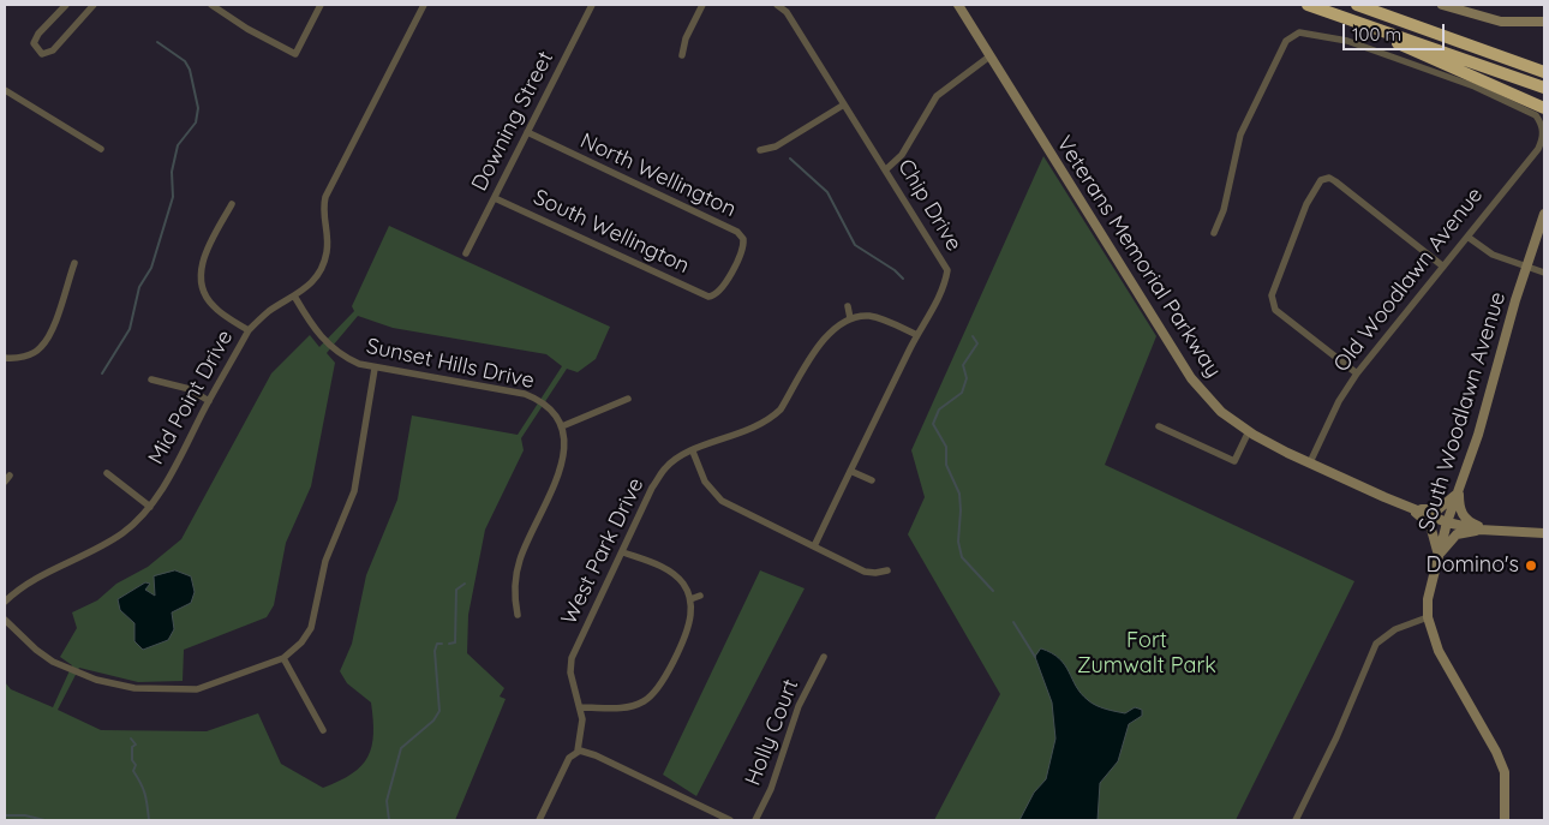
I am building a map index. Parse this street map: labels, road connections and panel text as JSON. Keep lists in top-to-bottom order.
{
  "streets": {
    "street": [
      "Downing Street",
      "North Wellington",
      "Chip Drive",
      "South Wellington",
      "Veterans Memorial Parkway",
      "Old Woodlawn Avenue",
      "Sunset Hills Drive",
      "Mid Point Drive",
      "South Woodlawn Avenue",
      "West Park Drive",
      "Holly Court"
    ]
  },
  "crossings": [
    ["Downing Street", "North Wellington"],
    ["Downing Street", "South Wellington"],
    ["North Wellington", "South Wellington"],
    ["Veterans Memorial Parkway", "Old Woodlawn Avenue"],
    ["Veterans Memorial Parkway", "South Woodlawn Avenue"],
    ["Sunset Hills Drive", "Mid Point Drive"]
  ],
  "parks": ["Fort Zumwalt Park"],
  "places": ["Domino's"],
  "scale_bar": "100 m"
}
